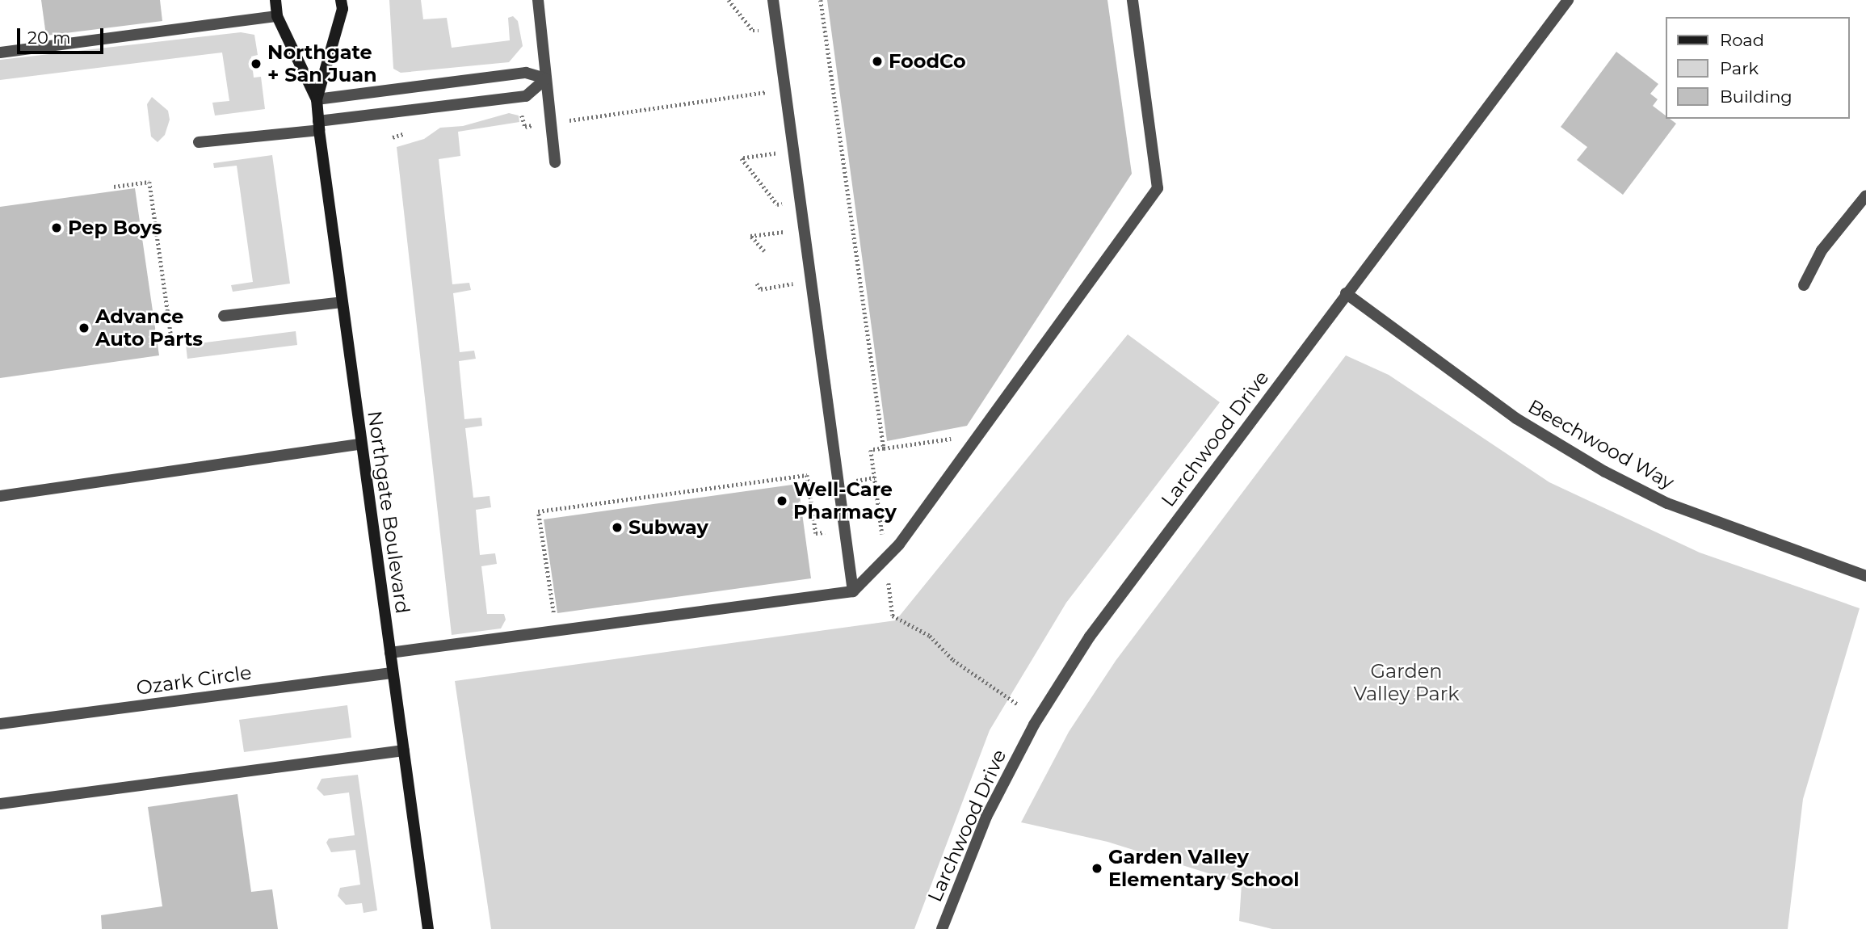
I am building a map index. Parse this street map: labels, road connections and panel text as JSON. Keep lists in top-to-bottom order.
{
  "streets": {
    "main road": ["Northgate Boulevard"],
    "street": ["Larchwood Drive", "Beechwood Way", "Ozark Circle"]
  },
  "crossings": [
    ["Larchwood Drive", "Beechwood Way"],
    ["Northgate Boulevard", "Ozark Circle"]
  ],
  "parks": ["Garden Valley Park"],
  "places": [
    "FoodCo",
    "Northgate + San Juan",
    "Pep Boys",
    "Advance Auto Parts",
    "Well-Care Pharmacy",
    "Subway",
    "Garden Valley Elementary School"
  ],
  "legend": ["Road", "Park", "Building"],
  "scale_bar": "20 m"
}
